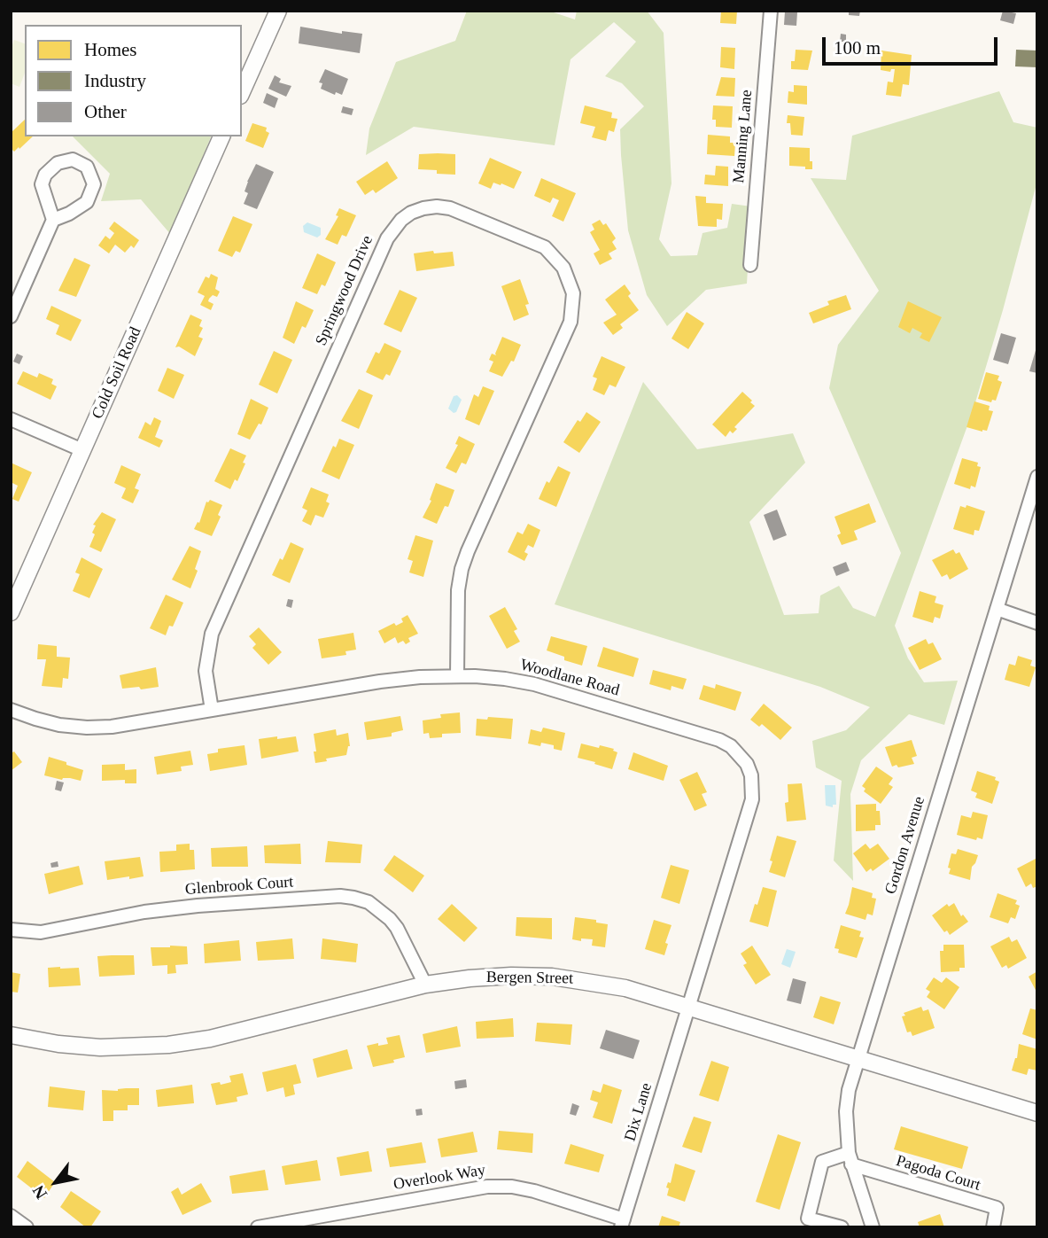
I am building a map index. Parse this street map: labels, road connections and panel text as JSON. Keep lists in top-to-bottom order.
{
  "streets": {
    "street": [
      "Manning Lane",
      "Springwood Drive",
      "Cold Soil Road",
      "Woodlane Road",
      "Gordon Avenue",
      "Glenbrook Court",
      "Bergen Street",
      "Dix Lane",
      "Pagoda Court",
      "Overlook Way"
    ]
  },
  "crossings": [
    ["Springwood Drive", "Woodlane Road"],
    ["Woodlane Road", "Bergen Street"],
    ["Woodlane Road", "Dix Lane"],
    ["Gordon Avenue", "Bergen Street"],
    ["Gordon Avenue", "Pagoda Court"],
    ["Glenbrook Court", "Bergen Street"],
    ["Bergen Street", "Dix Lane"],
    ["Dix Lane", "Overlook Way"]
  ],
  "legend": ["Homes", "Industry", "Other"],
  "scale_bar": "100 m",
  "north": "bottom left"
}
